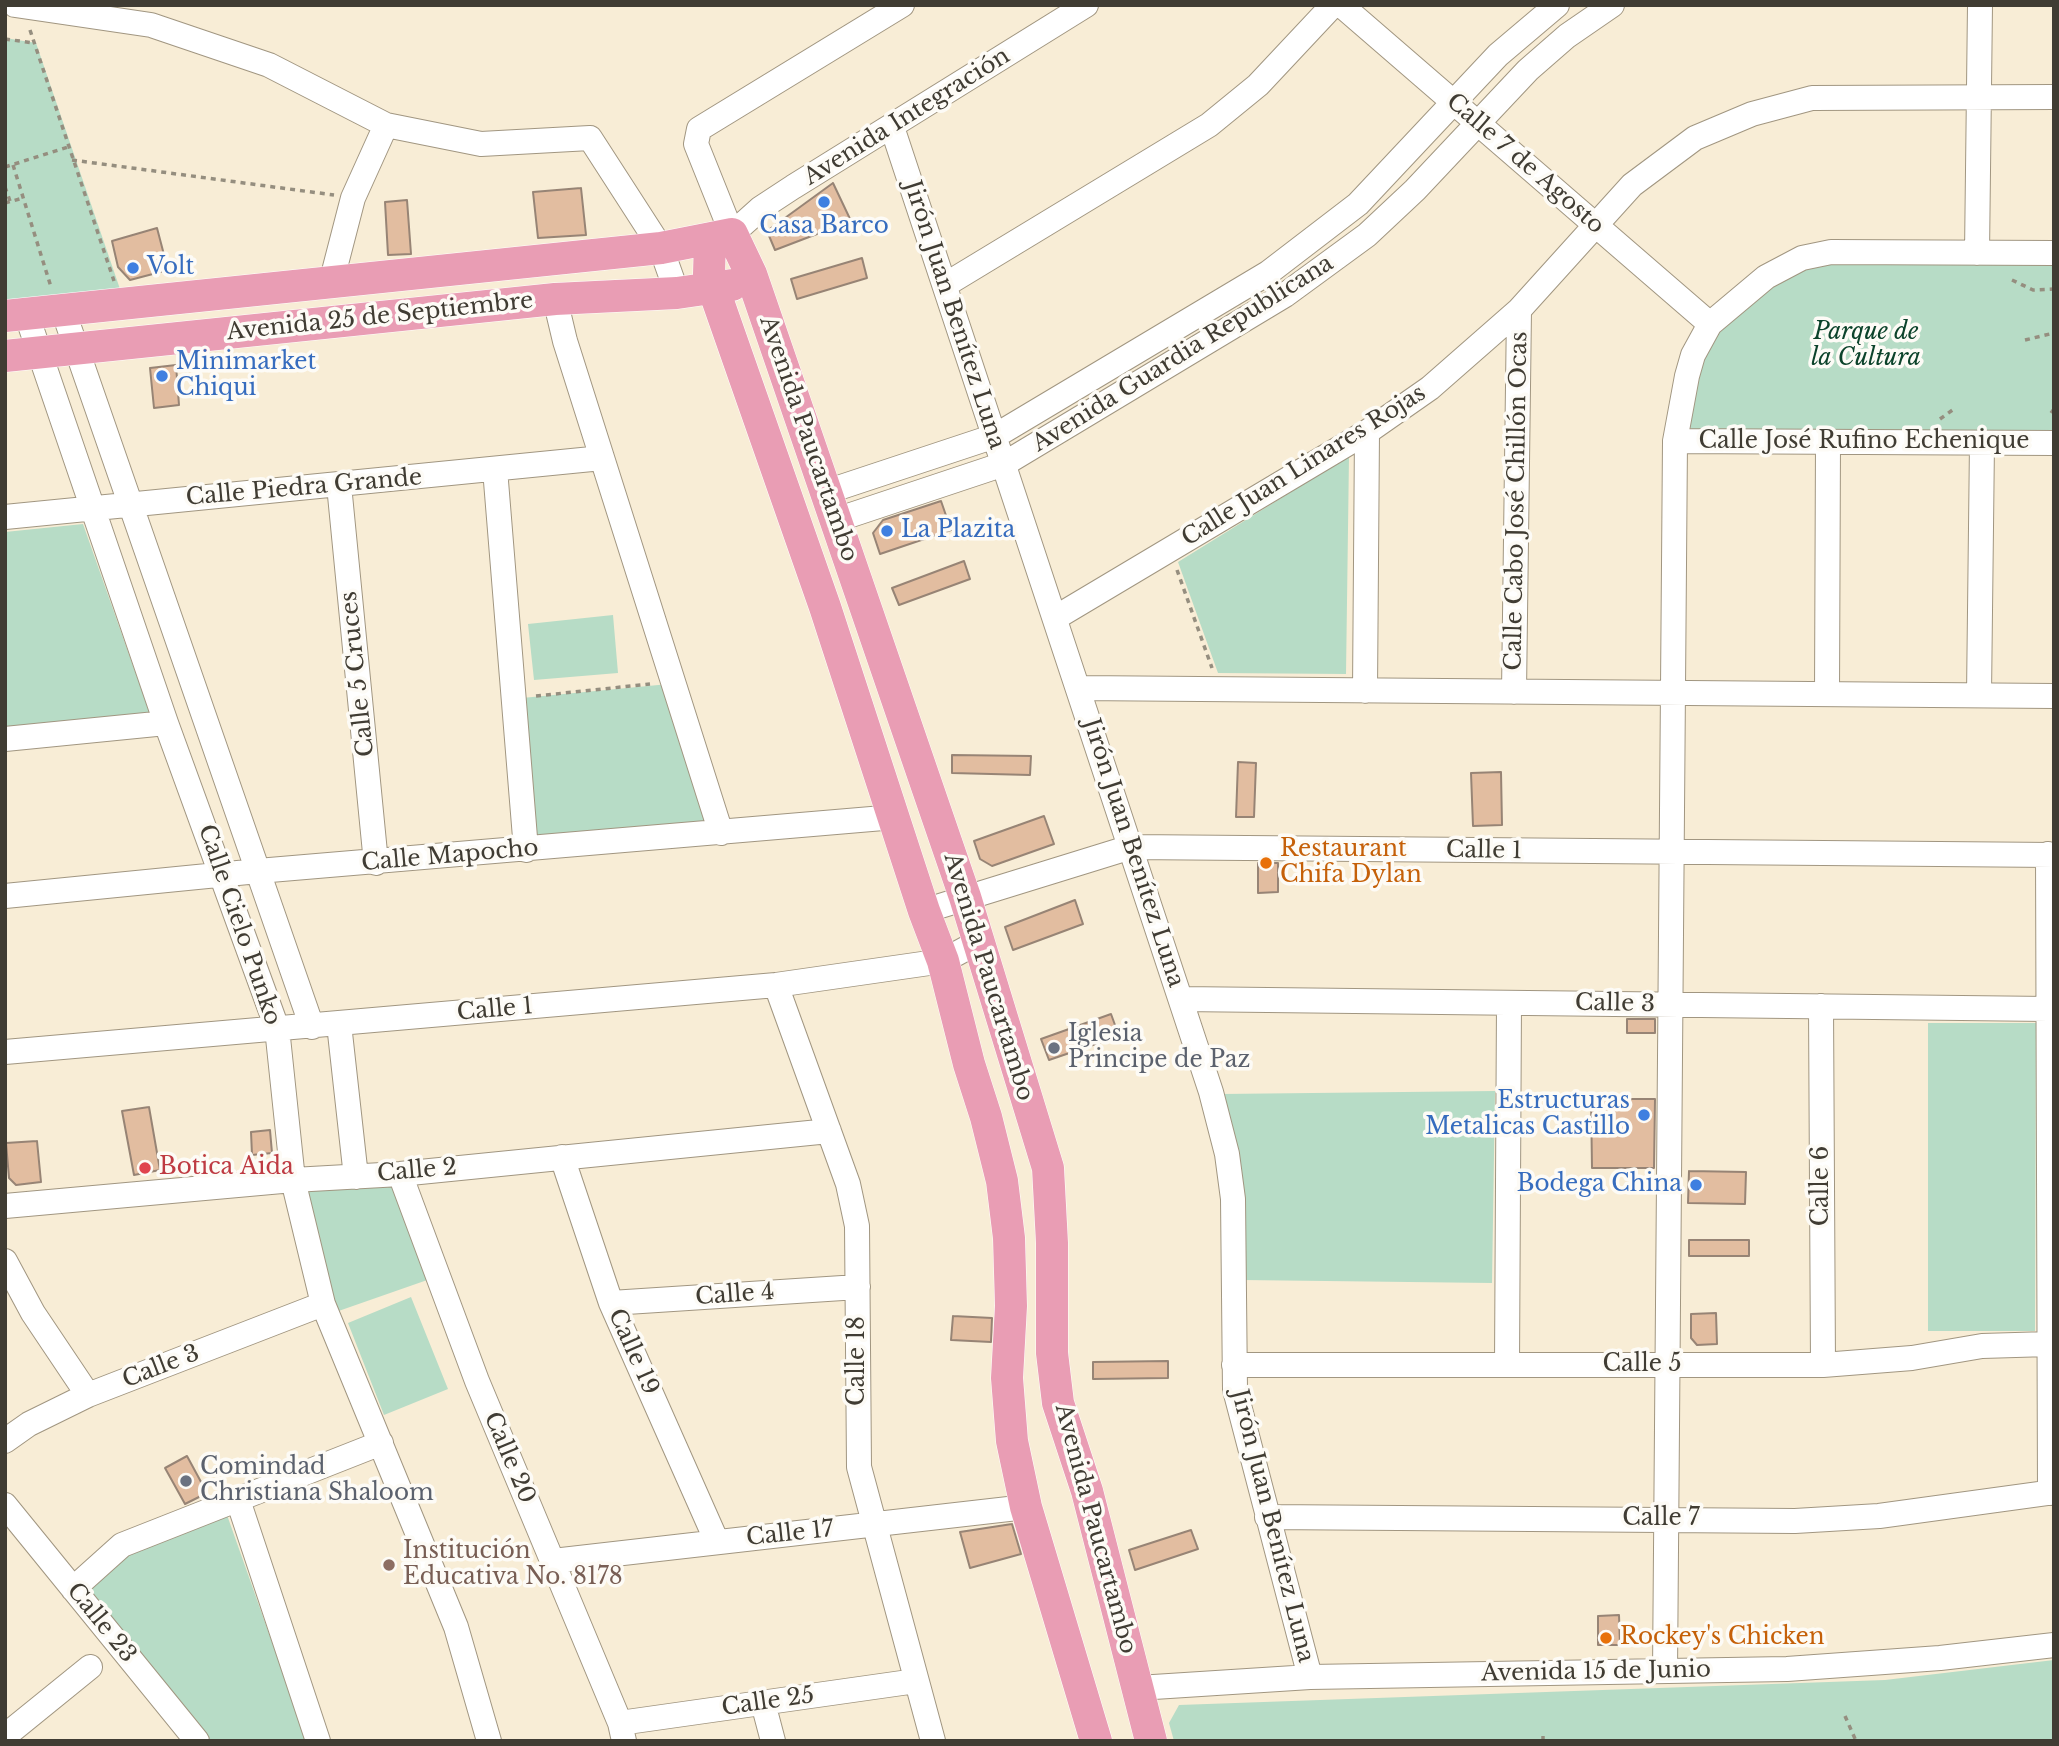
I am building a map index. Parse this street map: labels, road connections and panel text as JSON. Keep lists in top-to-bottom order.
{
  "streets": {
    "main road": ["Avenida 25 de Septiembre", "Avenida Paucartambo"],
    "street": [
      "Avenida Integración",
      "Calle 7 de Agosto",
      "Jirón Juan Benítez Luna",
      "Avenida Guardia Republicana",
      "Calle José Rufino Echenique",
      "Calle Juan Linares Rojas",
      "Calle Piedra Grande",
      "Calle Cabo José Chillón Ocas",
      "Calle 5 Cruces",
      "Calle 1",
      "Calle Mapocho",
      "Calle Cielo Punko",
      "Calle 3",
      "Calle 2",
      "Calle 6",
      "Calle 4",
      "Calle 19",
      "Calle 18",
      "Calle 5",
      "Calle 20",
      "Calle 7",
      "Calle 17",
      "Calle 23",
      "Avenida 15 de Junio",
      "Calle 25"
    ]
  },
  "crossings": [
    ["Avenida Integración", "Jirón Juan Benítez Luna"],
    ["Avenida Integración", "Avenida 25 de Septiembre"],
    ["Avenida Integración", "Avenida Paucartambo"],
    ["Calle 7 de Agosto", "Avenida Guardia Republicana"],
    ["Calle 7 de Agosto", "Calle Juan Linares Rojas"],
    ["Jirón Juan Benítez Luna", "Avenida Guardia Republicana"],
    ["Jirón Juan Benítez Luna", "Calle Juan Linares Rojas"],
    ["Jirón Juan Benítez Luna", "Calle 1"],
    ["Jirón Juan Benítez Luna", "Calle 3"],
    ["Jirón Juan Benítez Luna", "Calle 5"],
    ["Jirón Juan Benítez Luna", "Calle 7"],
    ["Jirón Juan Benítez Luna", "Avenida 15 de Junio"],
    ["Avenida 25 de Septiembre", "Avenida Paucartambo"],
    ["Avenida 25 de Septiembre", "Calle Cielo Punko"],
    ["Avenida Guardia Republicana", "Avenida Paucartambo"],
    ["Avenida Paucartambo", "Calle 1"],
    ["Avenida Paucartambo", "Calle Mapocho"],
    ["Avenida Paucartambo", "Calle 17"],
    ["Avenida Paucartambo", "Avenida 15 de Junio"],
    ["Calle Juan Linares Rojas", "Calle Cabo José Chillón Ocas"],
    ["Calle Piedra Grande", "Calle 5 Cruces"],
    ["Calle Piedra Grande", "Calle Cielo Punko"],
    ["Calle 5 Cruces", "Calle Mapocho"],
    ["Calle 1", "Calle Cielo Punko"],
    ["Calle 1", "Calle 18"],
    ["Calle Mapocho", "Calle Cielo Punko"],
    ["Calle Cielo Punko", "Calle 3"],
    ["Calle Cielo Punko", "Calle 2"],
    ["Calle 3", "Calle 6"],
    ["Calle 2", "Calle 19"],
    ["Calle 2", "Calle 18"],
    ["Calle 2", "Calle 20"],
    ["Calle 6", "Calle 5"],
    ["Calle 4", "Calle 19"],
    ["Calle 4", "Calle 18"],
    ["Calle 19", "Calle 17"],
    ["Calle 18", "Calle 17"],
    ["Calle 18", "Calle 25"],
    ["Calle 20", "Calle 17"],
    ["Calle 20", "Calle 25"]
  ],
  "parks": ["Parque de la Cultura"],
  "places": [
    "Casa Barco",
    "Volt",
    "Minimarket Chiqui",
    "La Plazita",
    "Restaurant Chifa Dylan",
    "Iglesia Principe de Paz",
    "Estructuras Metalicas Castillo",
    "Botica Aida",
    "Bodega China",
    "Comindad Christiana Shaloom",
    "Institución Educativa No. 8178",
    "Rockey's Chicken"
  ]
}
